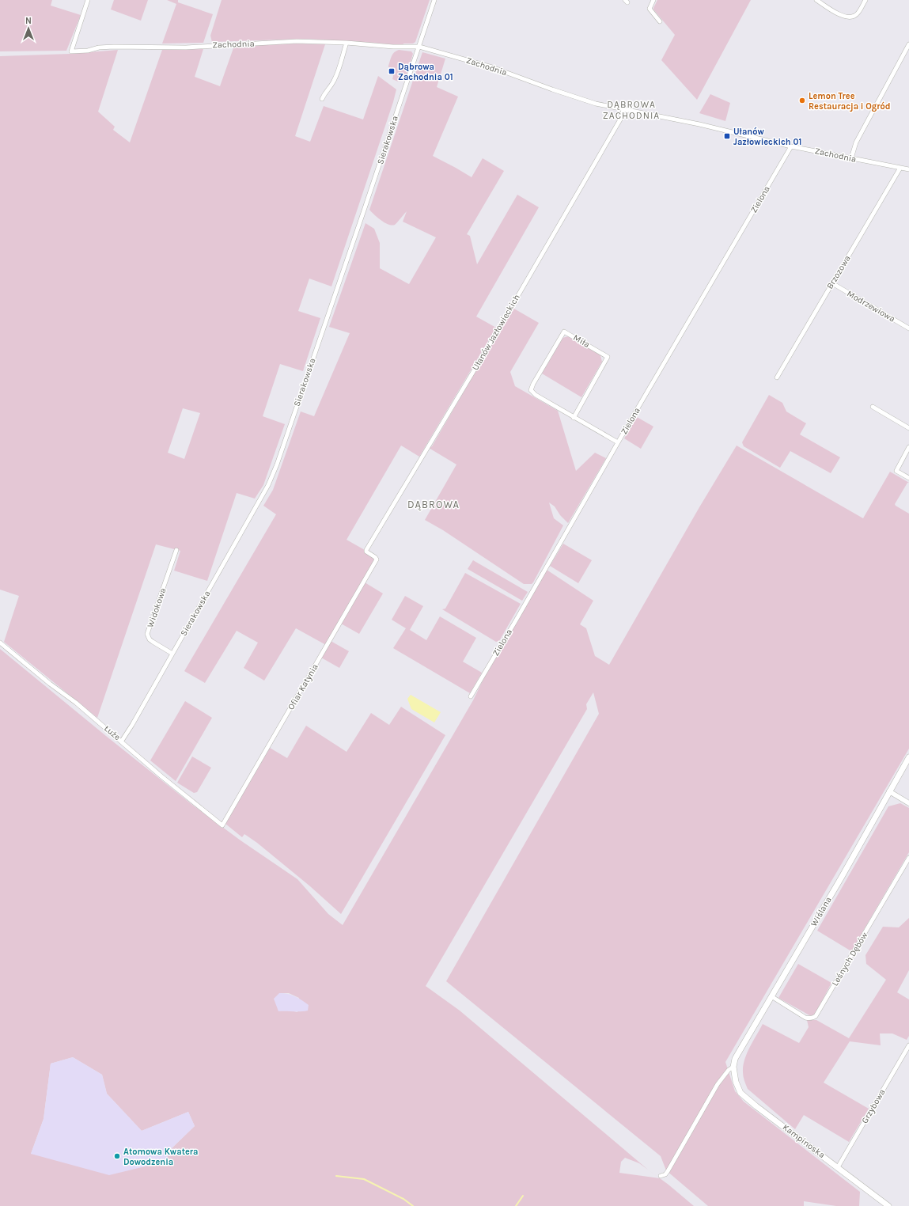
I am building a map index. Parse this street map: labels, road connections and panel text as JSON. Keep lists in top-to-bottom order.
{
  "streets": {
    "main road": ["Wiślana", "Kampinoska"],
    "street": [
      "Zachodnia",
      "Sierakowska",
      "Zielona",
      "Brzozowa",
      "Modrzewiowa",
      "Ułanów Jazłowieckich",
      "Miła",
      "Widokowa",
      "Ofiar Katynia",
      "Łuże",
      "Leśnych Dębów",
      "Grzybowa"
    ]
  },
  "crossings": [
    ["Zachodnia", "Sierakowska"],
    ["Zachodnia", "Zielona"],
    ["Zachodnia", "Brzozowa"],
    ["Zachodnia", "Ułanów Jazłowieckich"],
    ["Sierakowska", "Widokowa"],
    ["Sierakowska", "Łuże"],
    ["Zielona", "Miła"],
    ["Brzozowa", "Modrzewiowa"],
    ["Ułanów Jazłowieckich", "Ofiar Katynia"],
    ["Ofiar Katynia", "Łuże"],
    ["Wiślana", "Leśnych Dębów"],
    ["Wiślana", "Kampinoska"],
    ["Grzybowa", "Kampinoska"]
  ],
  "districts": ["DĄBROWA ZACHODNIA", "DĄBROWA"],
  "places": {
    "transit": ["Dąbrowa Zachodnia 01", "Ułanów Jazłowieckich 01"],
    "other": ["Lemon Tree Restauracja i Ogród", "Atomowa Kwatera Dowodzenia"]
  },
  "north": "top"
}
